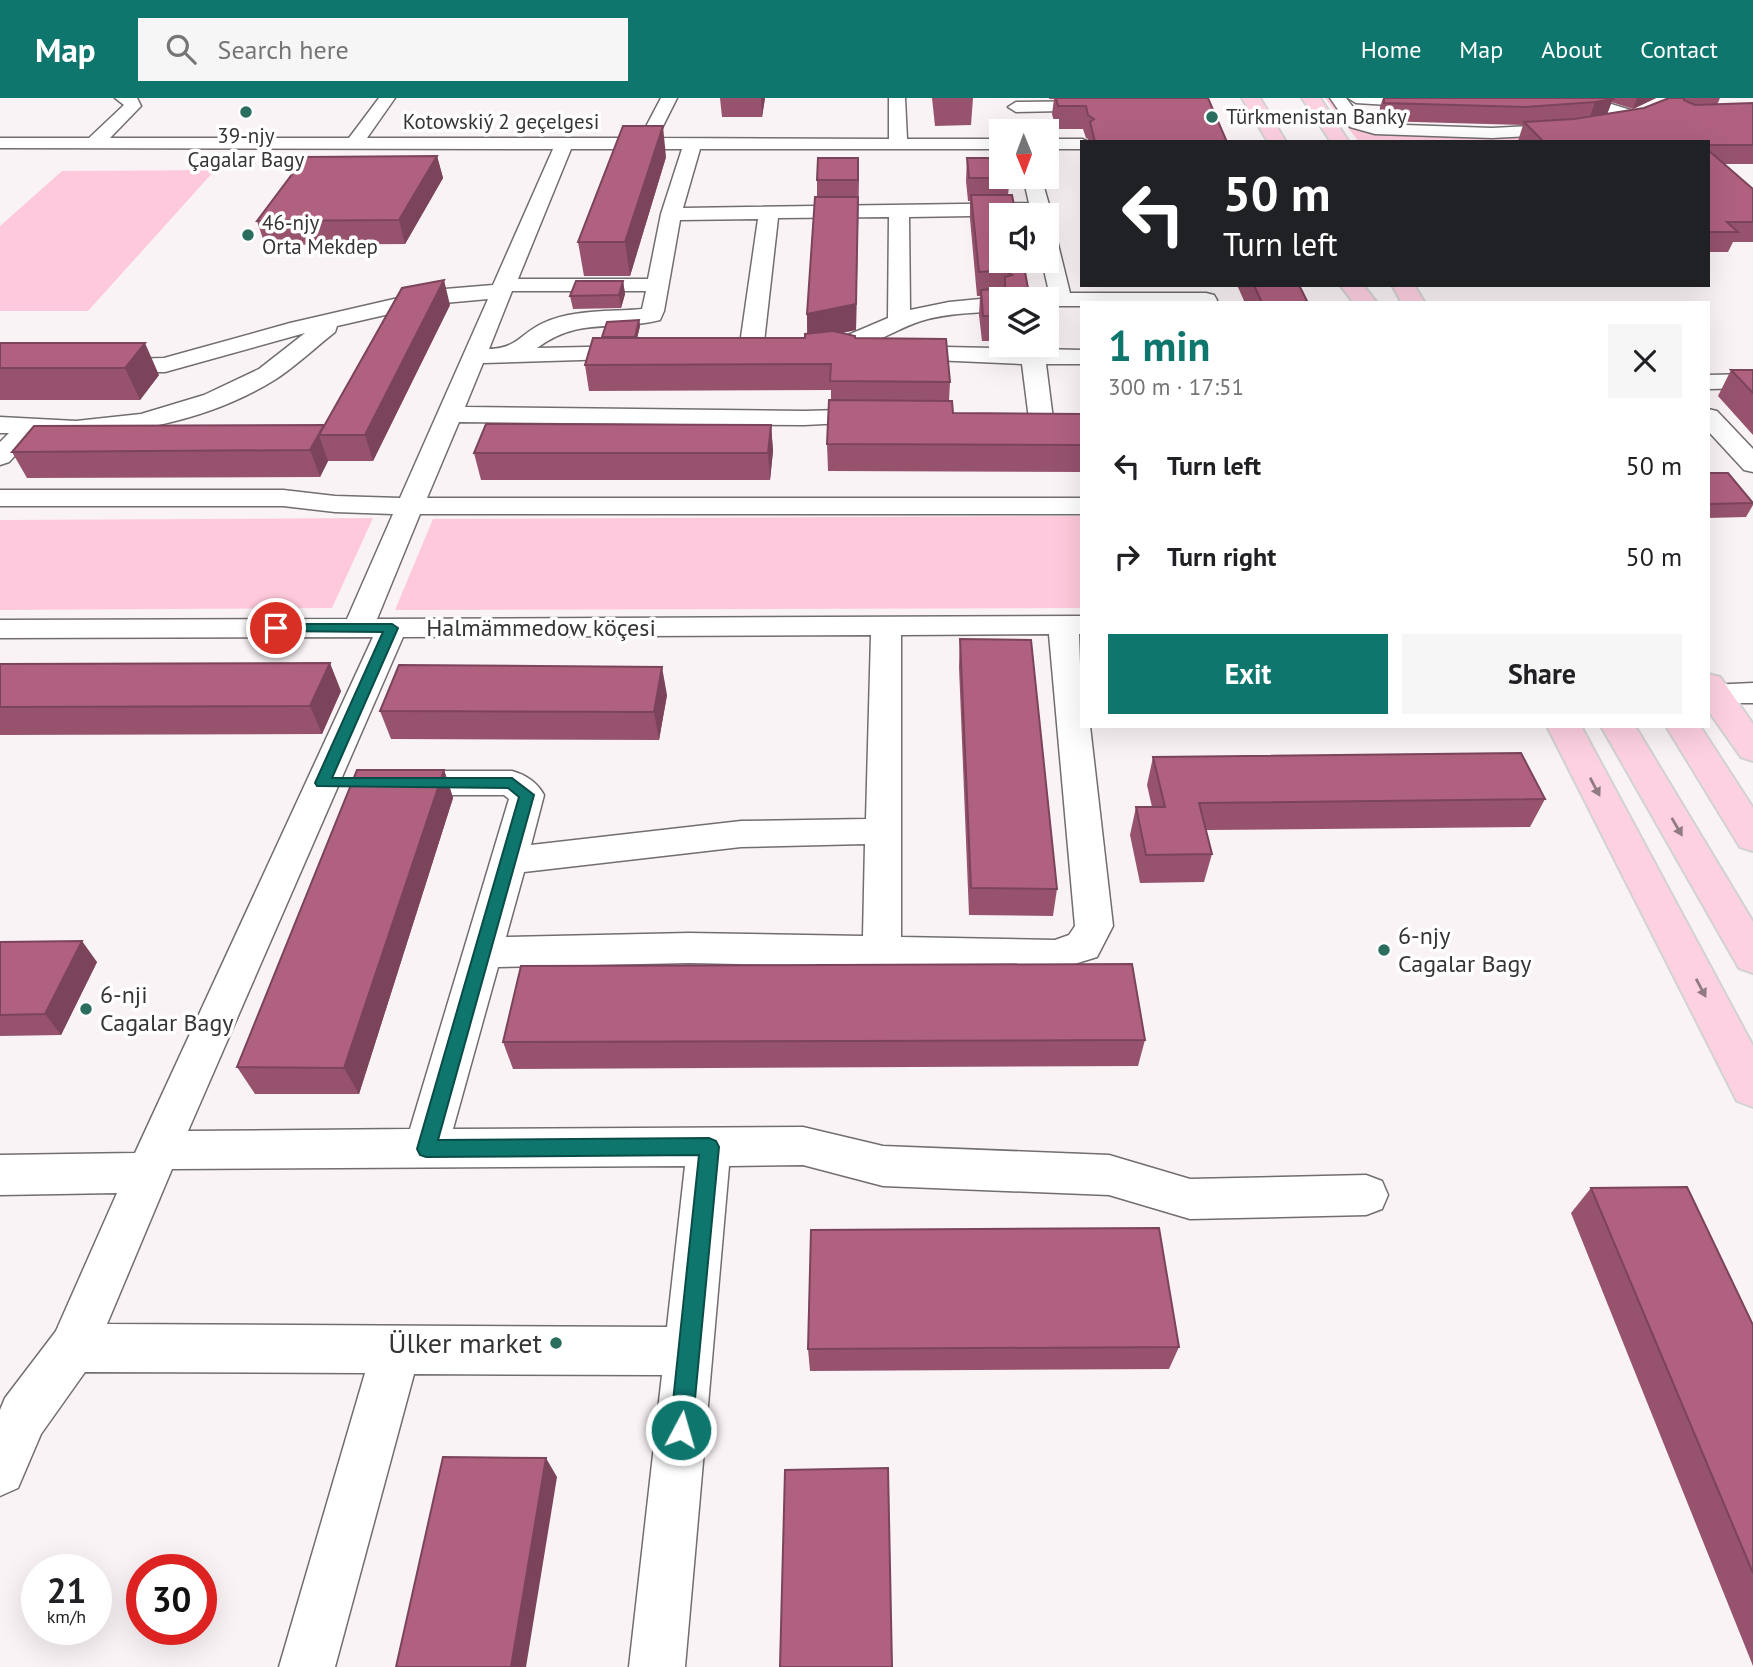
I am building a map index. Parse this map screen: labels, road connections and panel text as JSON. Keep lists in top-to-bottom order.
{
  "streets": {
    "street": ["Kotowskiý 2 geçelgesi", "Halmämmedow köçesi"]
  },
  "places": [
    "39-njy Çagalar Bagy",
    "Türkmenistan Banky",
    "46-njy Orta Mekdep",
    "6-njy Cagalar Bagy",
    "6-nji Cagalar Bagy",
    "Ülker market"
  ],
  "north": "bottom",
  "page": {
    "header": "Map",
    "search": "Search here",
    "nav": [
      "Home",
      "Map",
      "About",
      "Contact"
    ],
    "turn": ["50 m", "Turn left"],
    "heading": ["1 min", "300 m · 17:51"],
    "list": [
      {
        "name": "Turn left",
        "value": "50 m"
      },
      {
        "name": "Turn right",
        "value": "50 m"
      }
    ],
    "buttons": ["Exit", "Share"],
    "speed": "21 km/h",
    "limit": "30"
  }
}
